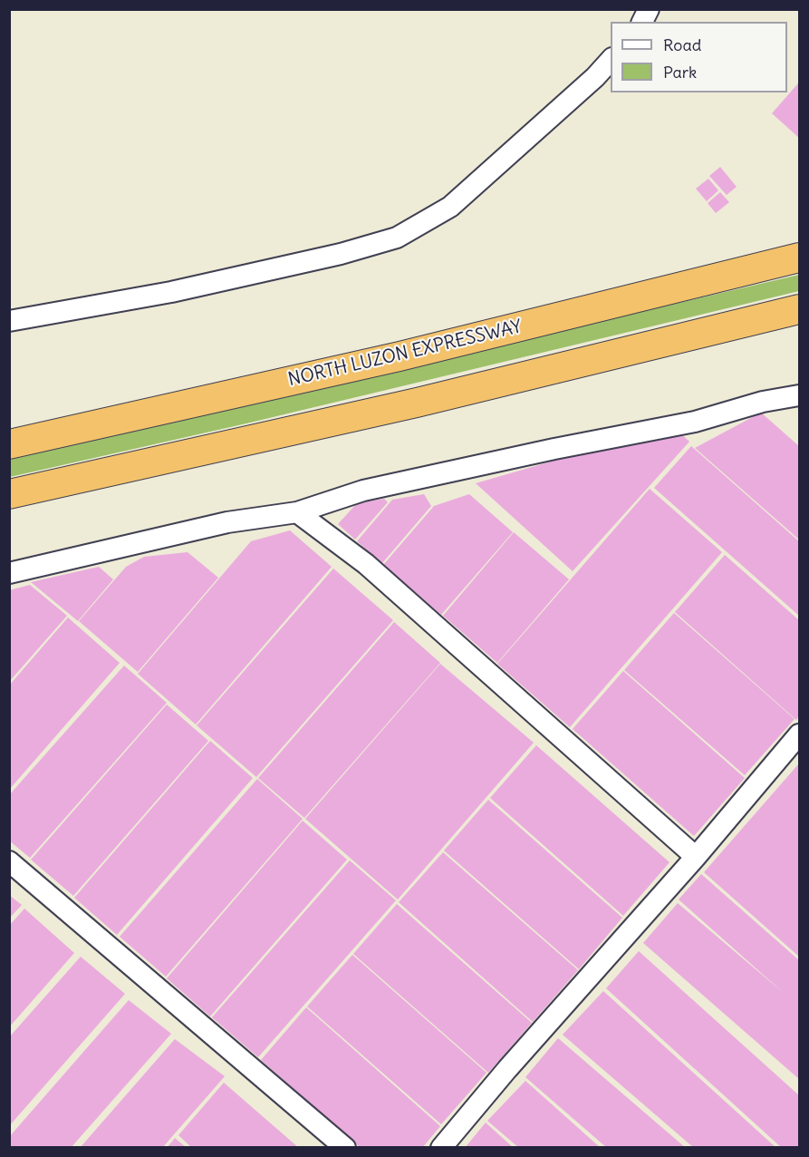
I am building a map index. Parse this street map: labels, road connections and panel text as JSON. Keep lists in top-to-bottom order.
{
  "streets": {
    "highway": ["NORTH LUZON EXPRESSWAY"]
  },
  "legend": ["Road", "Park"]
}
